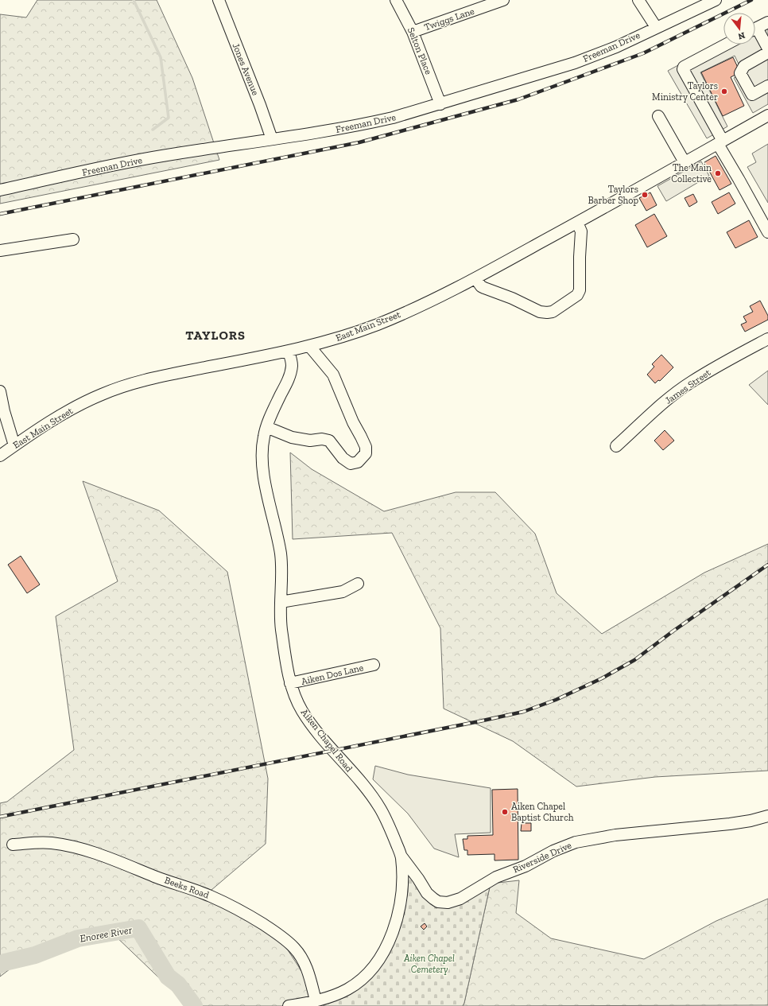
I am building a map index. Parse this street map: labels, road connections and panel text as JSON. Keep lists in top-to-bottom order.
{
  "streets": {
    "street": [
      "Twiggs Lane",
      "Freeman Drive",
      "Selton Place",
      "Jones Avenue",
      "East Main Street",
      "James Street",
      "Aiken Dos Lane",
      "Aiken Chapel Road",
      "Riverside Drive",
      "Beeks Road"
    ]
  },
  "crossings": [
    ["Twiggs Lane", "Selton Place"],
    ["Freeman Drive", "Selton Place"],
    ["Freeman Drive", "Jones Avenue"],
    ["East Main Street", "Aiken Chapel Road"],
    ["Aiken Dos Lane", "Aiken Chapel Road"],
    ["Aiken Chapel Road", "Riverside Drive"],
    ["Aiken Chapel Road", "Beeks Road"]
  ],
  "districts": ["TAYLORS"],
  "water": ["Enoree River"],
  "parks": ["Aiken Chapel Cemetery"],
  "places": [
    "Taylors Ministry Center",
    "The Main Collective",
    "Taylors Barber Shop",
    "Aiken Chapel Baptist Church"
  ],
  "north": "bottom"
}
